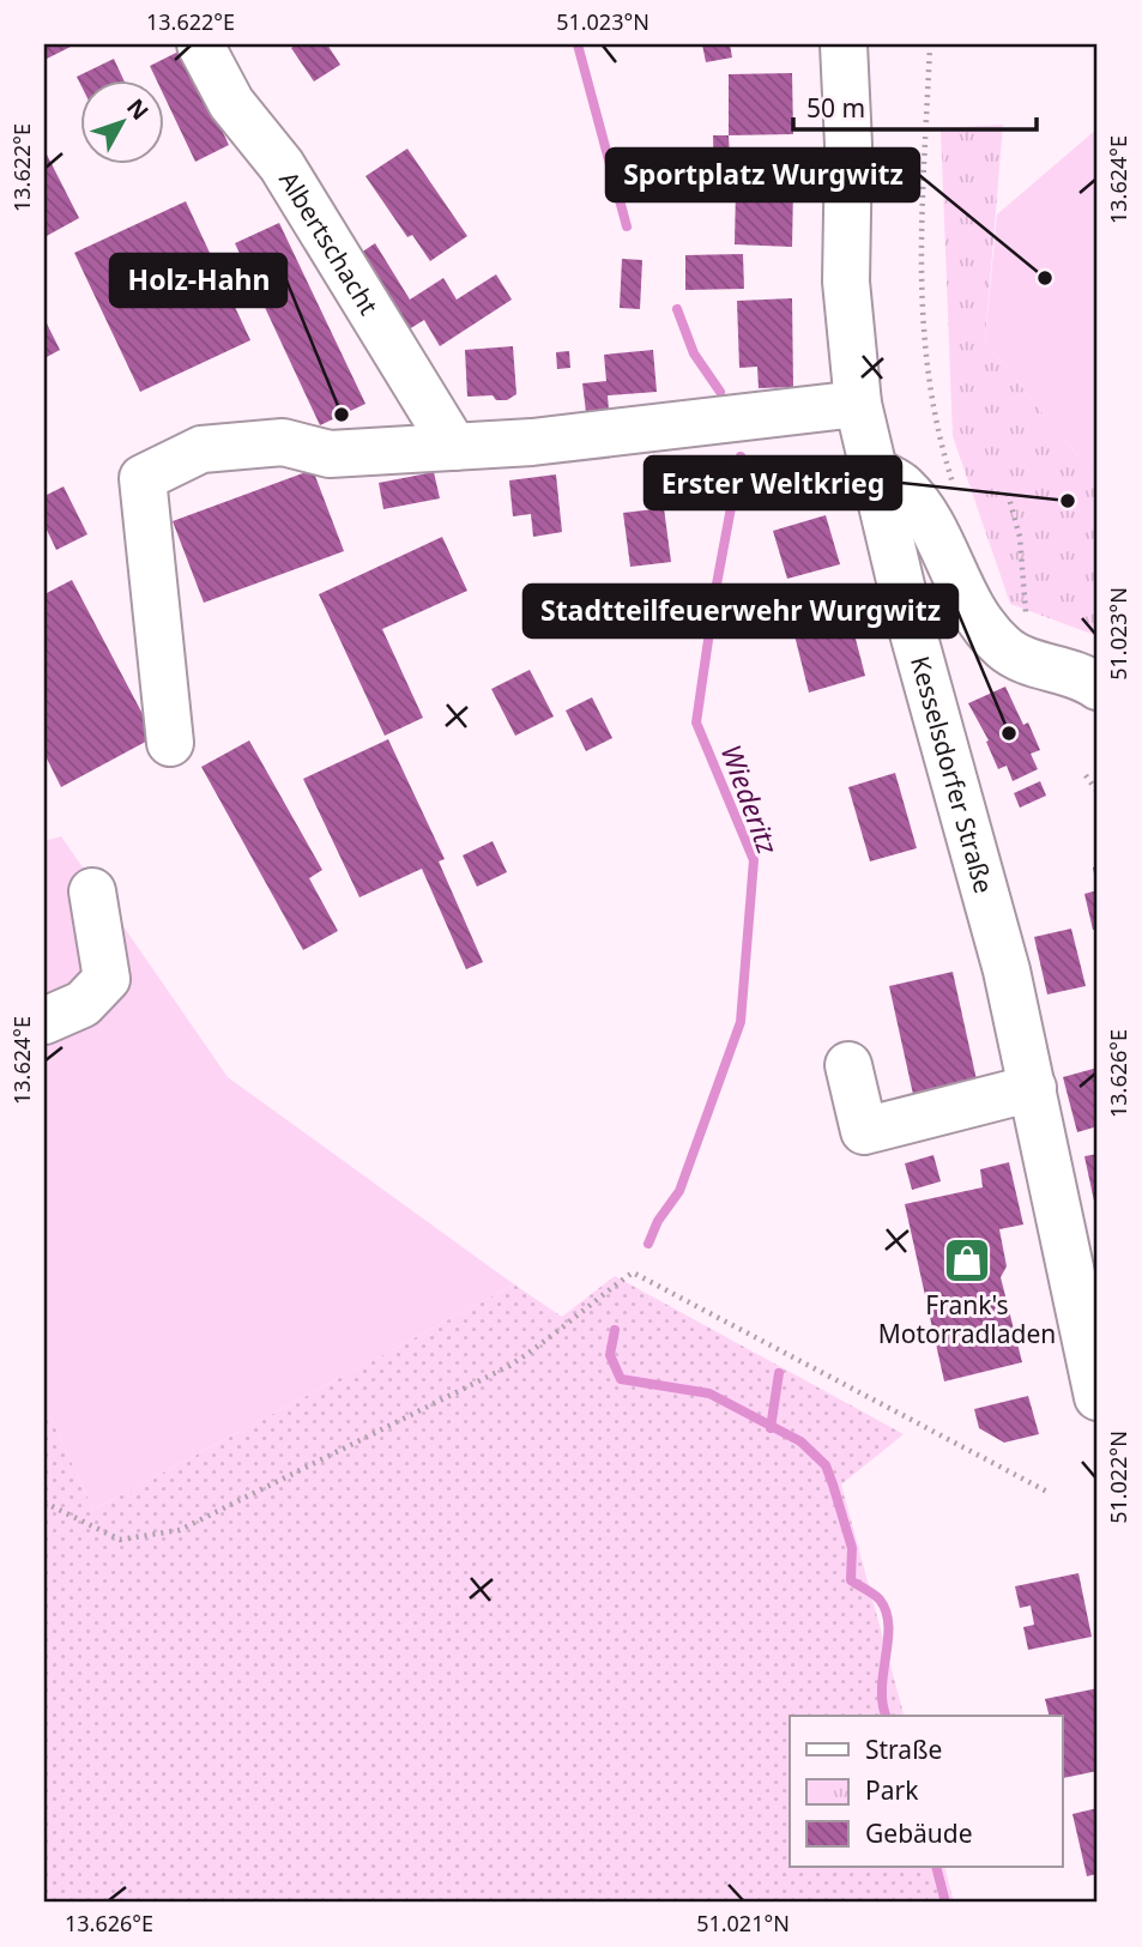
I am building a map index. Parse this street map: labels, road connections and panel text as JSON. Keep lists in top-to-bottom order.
{
  "streets": {
    "main road": ["Albertschacht", "Kesselsdorfer Straße"]
  },
  "water": ["Wiederitz"],
  "places": {
    "other": [
      "Sportplatz Wurgwitz",
      "Holz-Hahn",
      "Erster Weltkrieg",
      "Stadtteilfeuerwehr Wurgwitz"
    ],
    "shop": ["Frank's Motorradladen"]
  },
  "legend": ["Straße", "Park", "Gebäude"],
  "scale_bar": "50 m",
  "north": "top right",
  "coordinates": [
    "13.622°E",
    "51.023°N",
    "13.624°E",
    "13.626°E",
    "51.022°N",
    "51.021°N"
  ]
}
